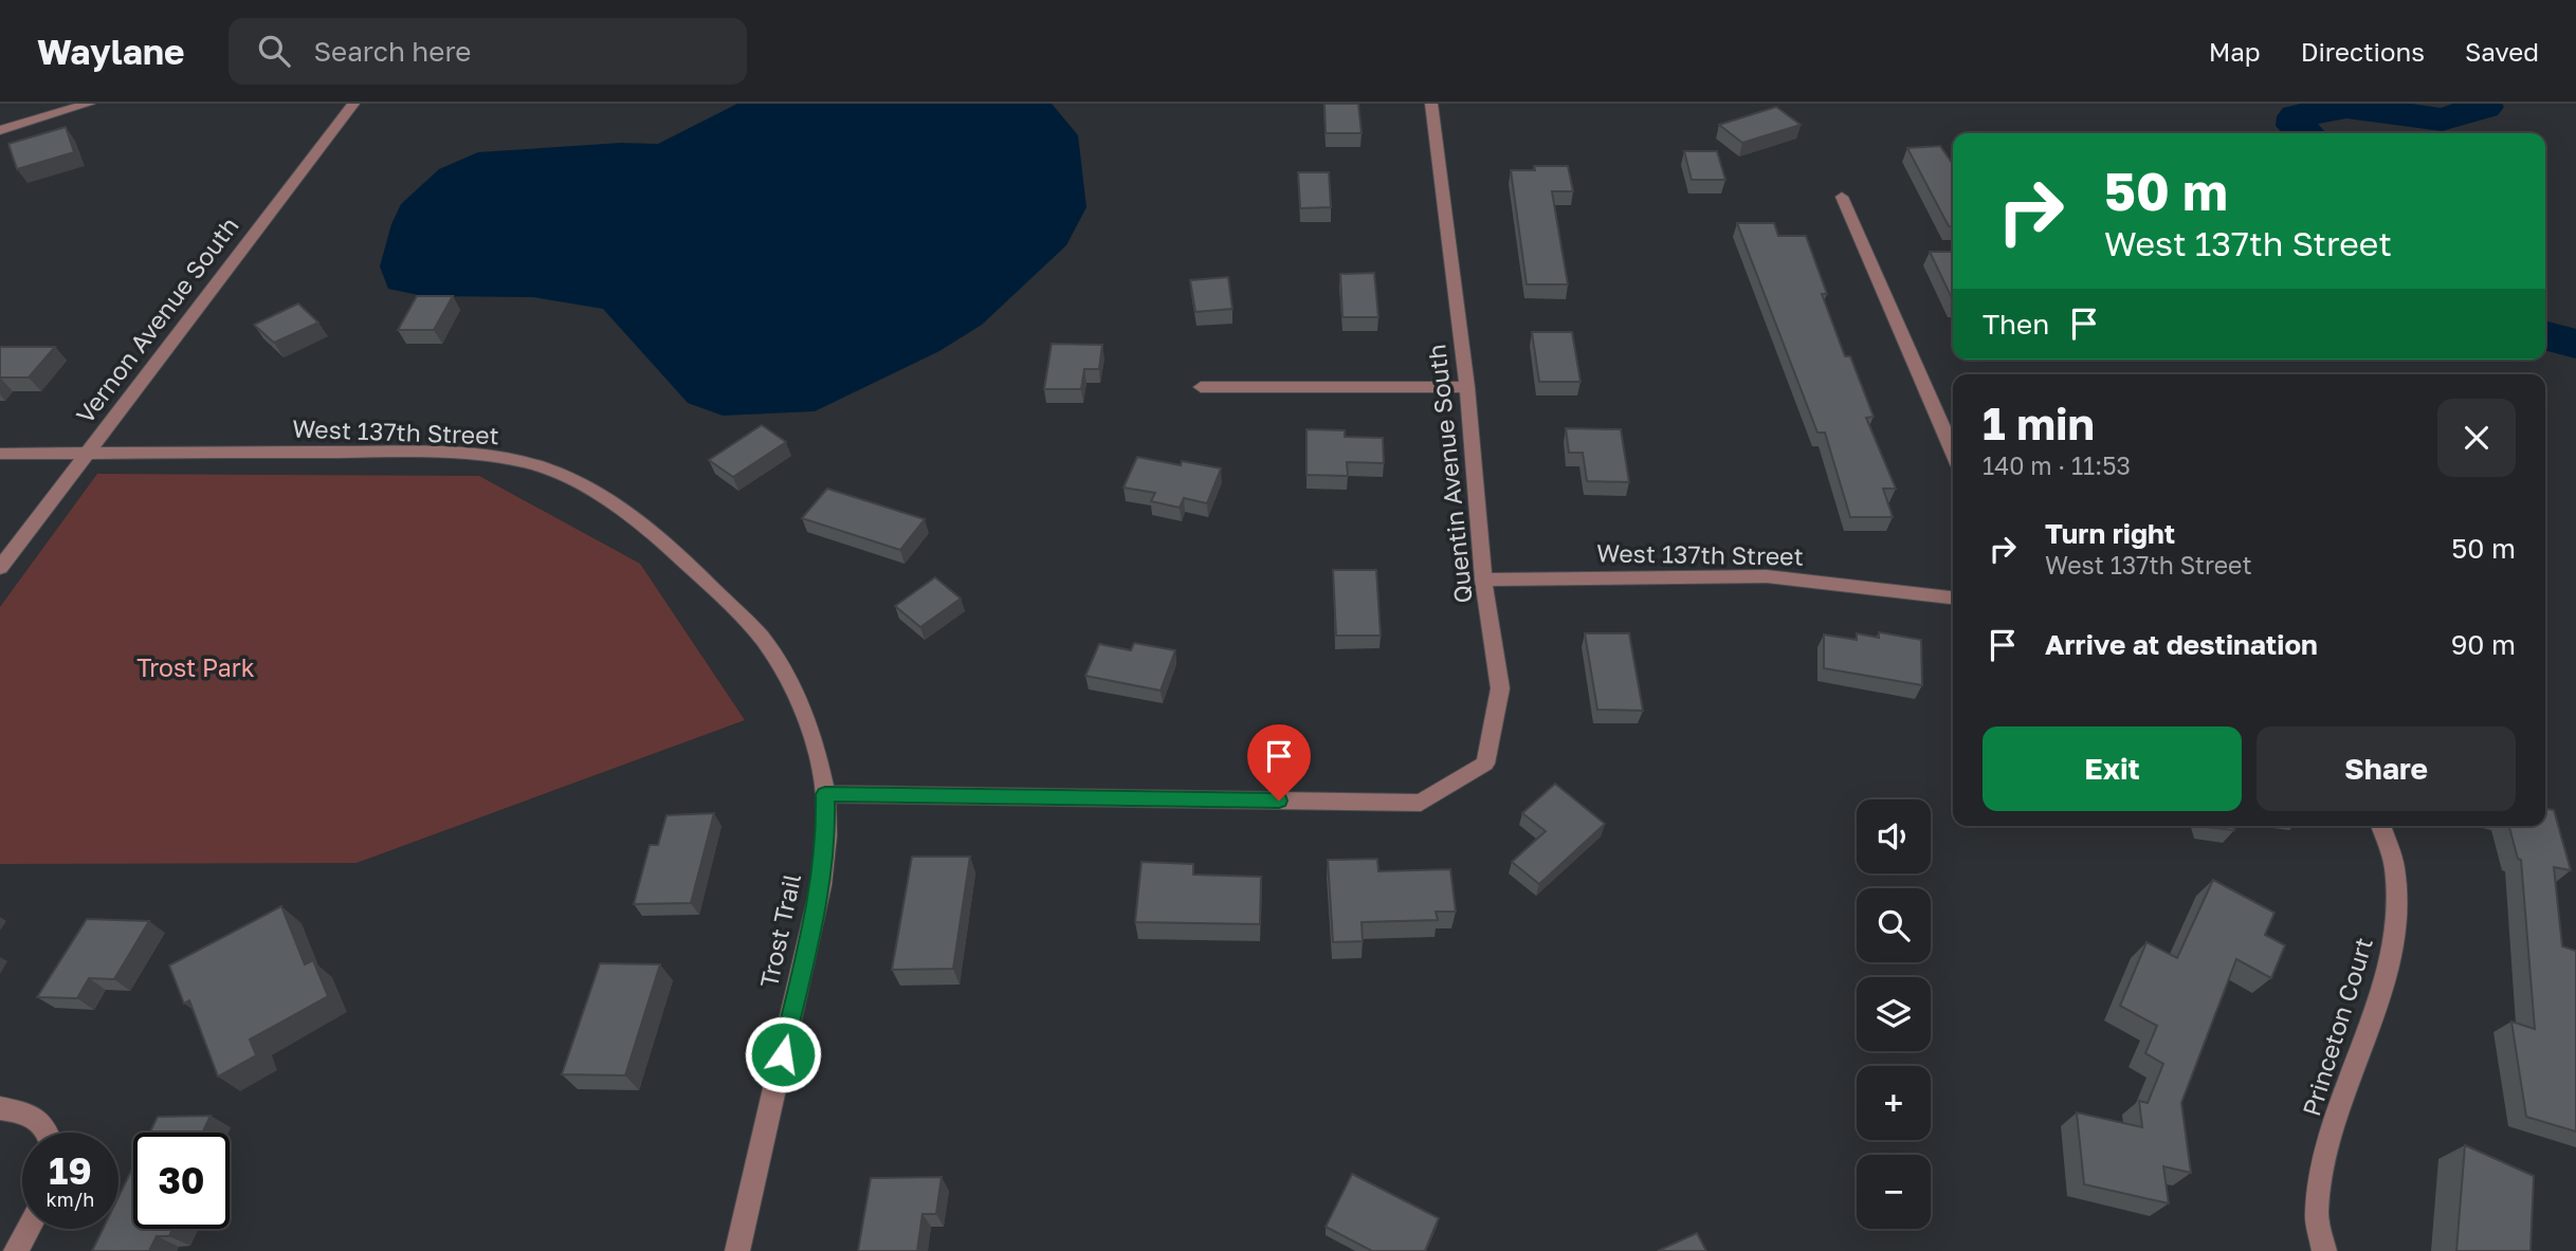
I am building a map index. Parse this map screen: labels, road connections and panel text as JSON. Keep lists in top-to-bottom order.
{
  "streets": {
    "street": [
      "Vernon Avenue South",
      "West 137th Street",
      "Quentin Avenue South",
      "Trost Trail",
      "Princeton Court"
    ]
  },
  "crossings": [
    ["Vernon Avenue South", "West 137th Street"],
    ["West 137th Street", "Quentin Avenue South"],
    ["West 137th Street", "Trost Trail"],
    ["Quentin Avenue South", "Trost Trail"]
  ],
  "parks": ["Trost Park"],
  "page": {
    "header": "Waylane",
    "search": "Search here",
    "nav": ["Map", "Directions", "Saved"],
    "turn": ["50 m", "West 137th Street"],
    "then": "Then",
    "heading": ["1 min", "140 m · 11:53"],
    "list": [
      {
        "name": "Turn right",
        "note": "West 137th Street",
        "value": "50 m"
      },
      {
        "name": "Arrive at destination",
        "value": "90 m"
      }
    ],
    "buttons": ["Exit", "Share"],
    "map_buttons": ["+", "−"],
    "speed": "19 km/h",
    "limit": "30"
  }
}
